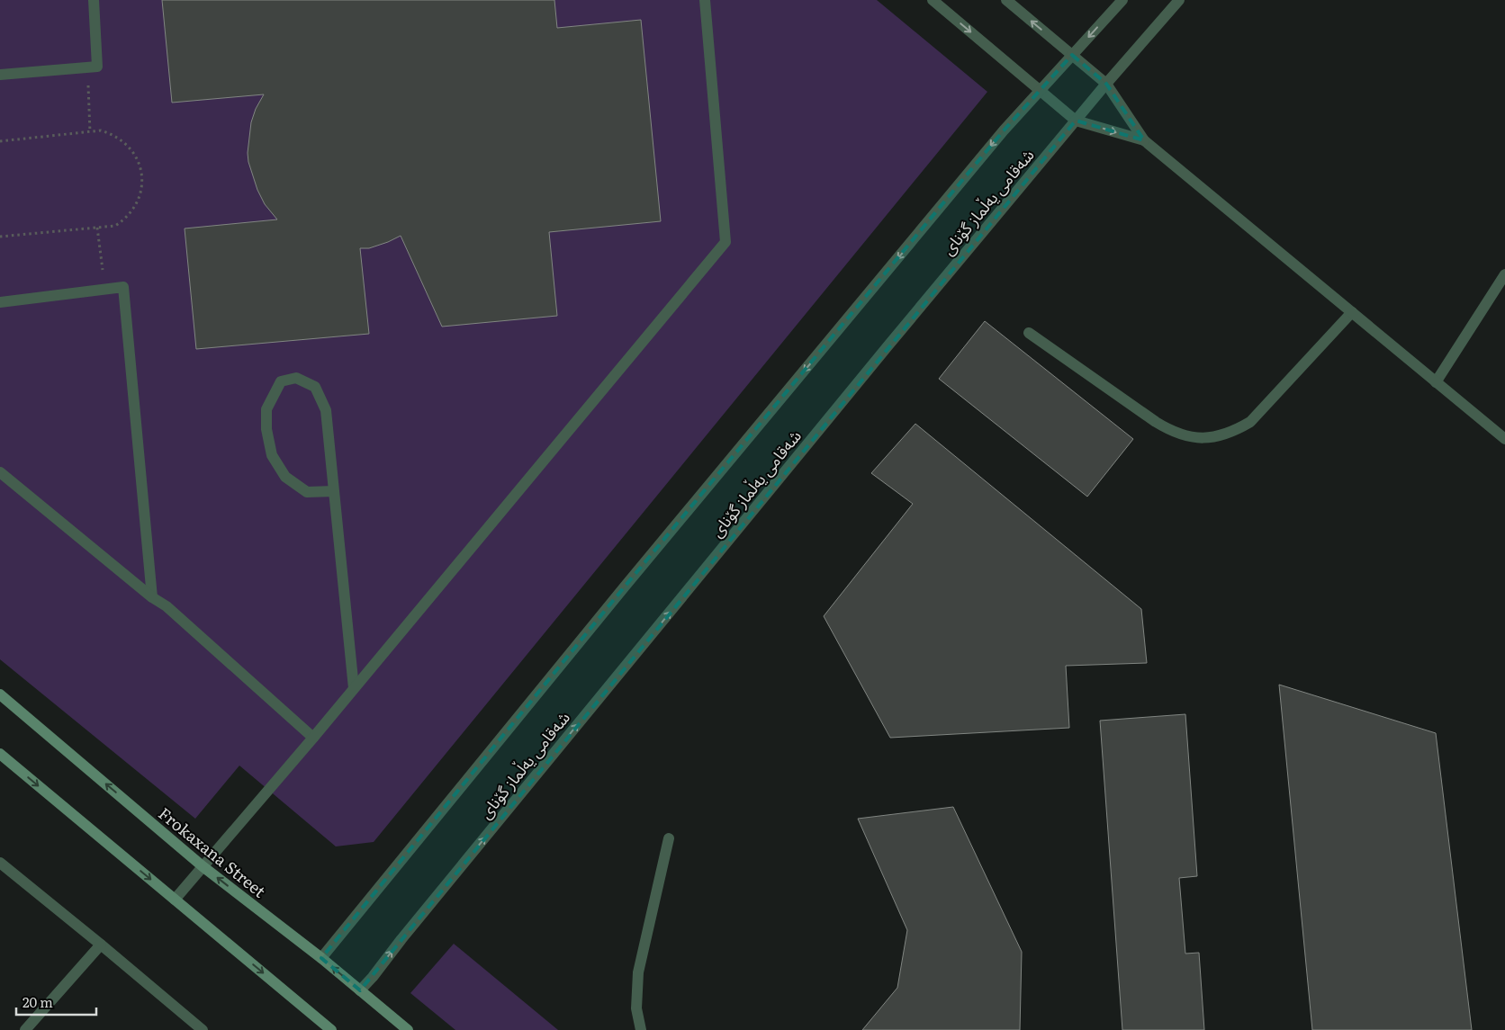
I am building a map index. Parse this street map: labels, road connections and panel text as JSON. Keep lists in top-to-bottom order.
{
  "streets": {
    "main road": ["Frokaxana Street"],
    "street": ["شەقامی یەڵماز گۆنای"]
  },
  "crossings": [
    ["شەقامی یەڵماز گۆنای", "Frokaxana Street"]
  ],
  "scale_bar": "20 m"
}
